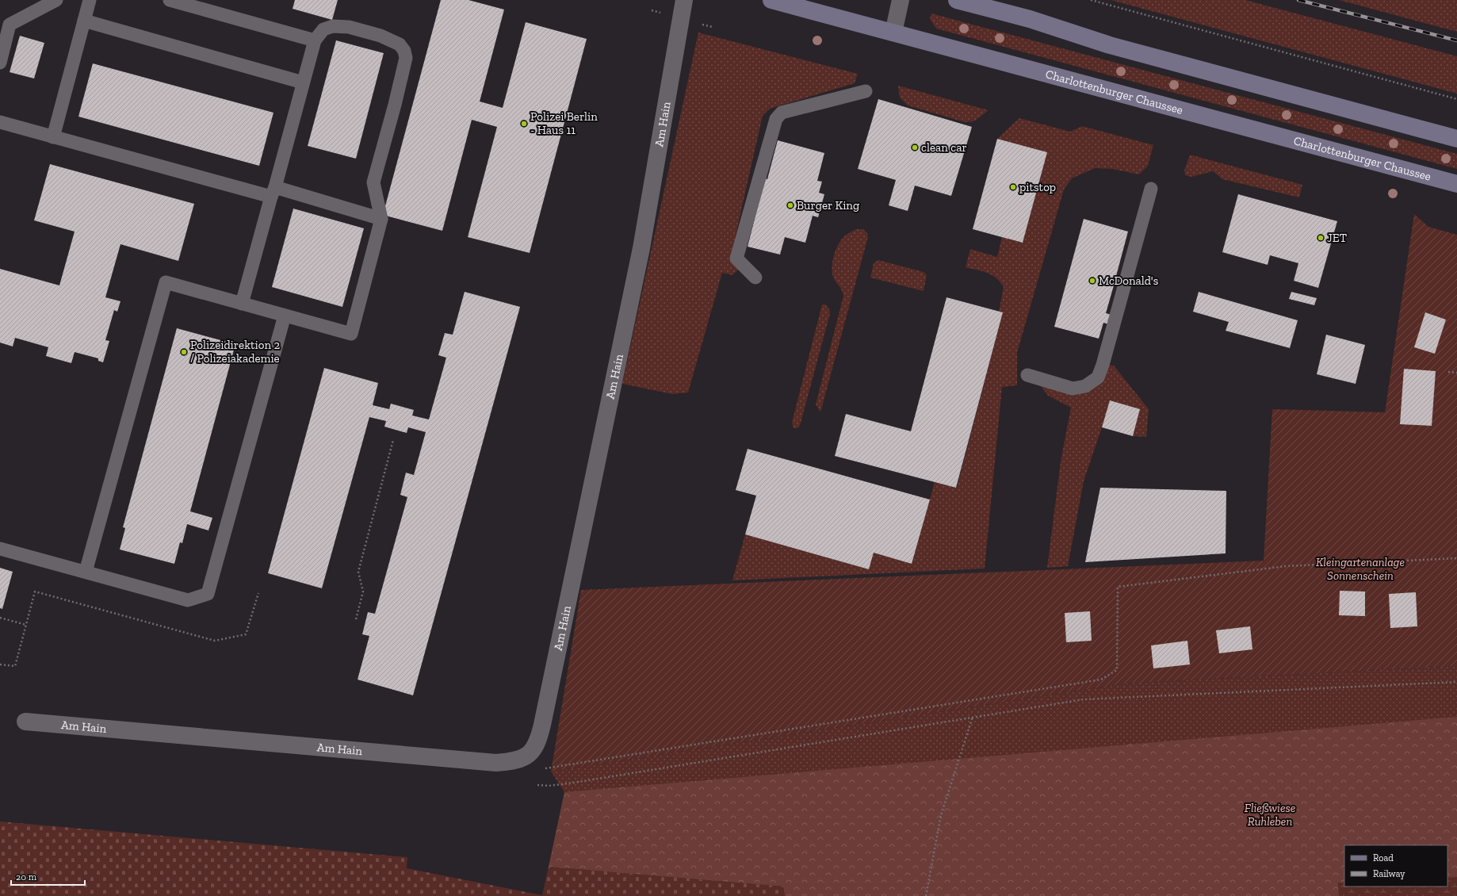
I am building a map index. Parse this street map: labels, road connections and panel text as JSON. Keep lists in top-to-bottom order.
{
  "streets": {
    "main road": ["Charlottenburger Chaussee"],
    "street": ["Am Hain"]
  },
  "parks": ["Kleingartenanlage Sonnenschein", "Fließwiese Ruhleben"],
  "places": [
    "Polizei Berlin - Haus 11",
    "clean car",
    "pitstop",
    "Burger King",
    "JET",
    "McDonald's",
    "Polizeidirektion 2 / Polizeiakademie"
  ],
  "legend": ["Road", "Railway"],
  "scale_bar": "20 m"
}
